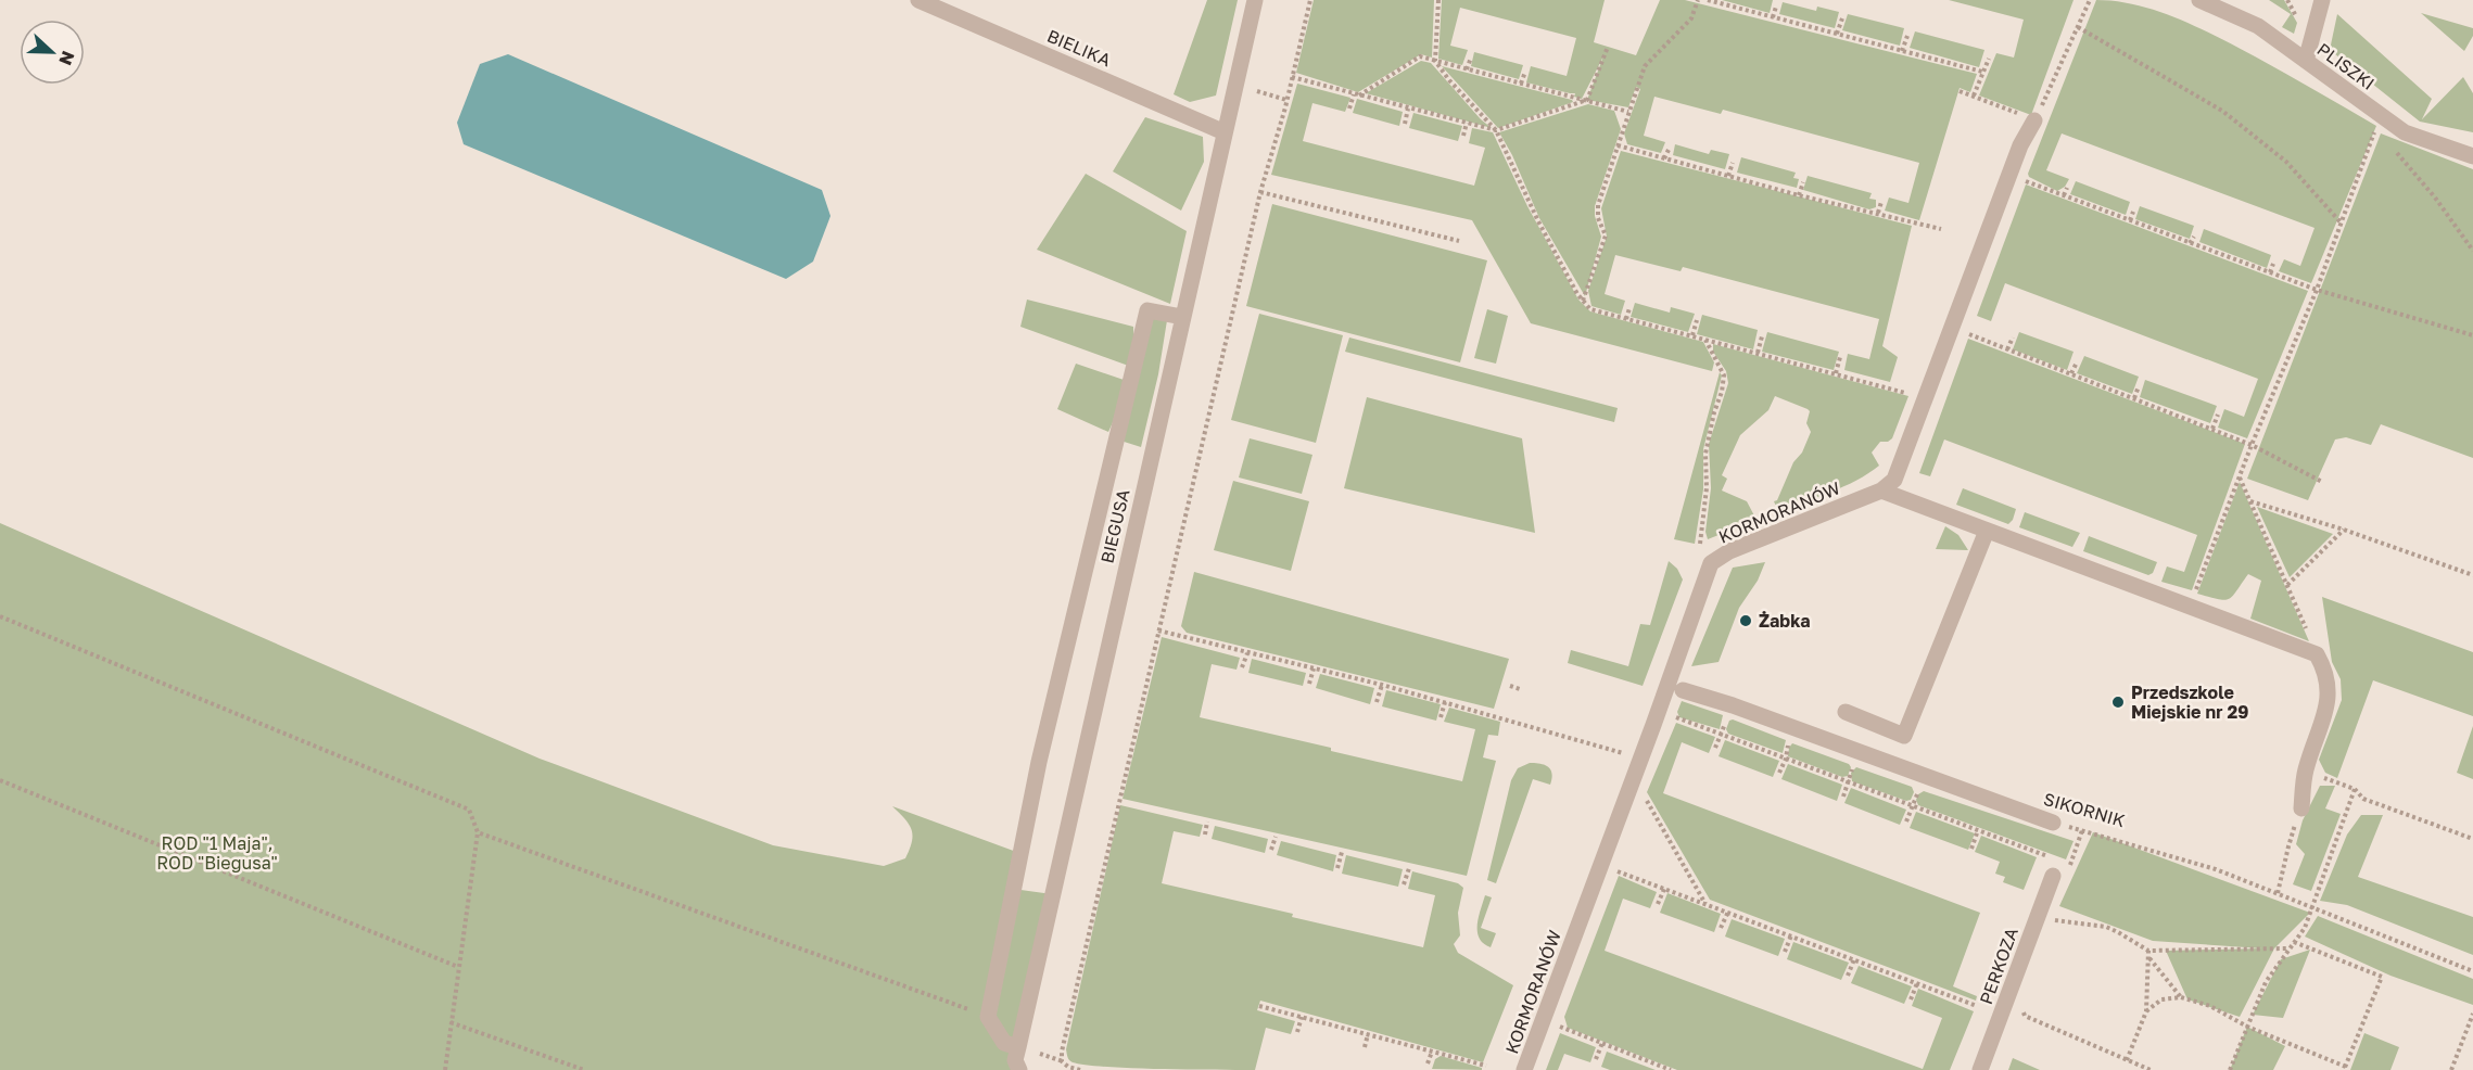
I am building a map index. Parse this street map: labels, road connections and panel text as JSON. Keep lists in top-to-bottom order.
{
  "streets": {
    "street": [
      "BIELIKA",
      "PLISZKI",
      "KORMORANÓW",
      "BIEGUSA",
      "SIKORNIK",
      "PERKOZA"
    ]
  },
  "crossings": [
    ["BIELIKA", "BIEGUSA"]
  ],
  "parks": ["ROD \"1 Maja\", ROD \"Biegusa\""],
  "places": ["Żabka", "Przedszkole Miejskie nr 29"],
  "north": "right"
}
